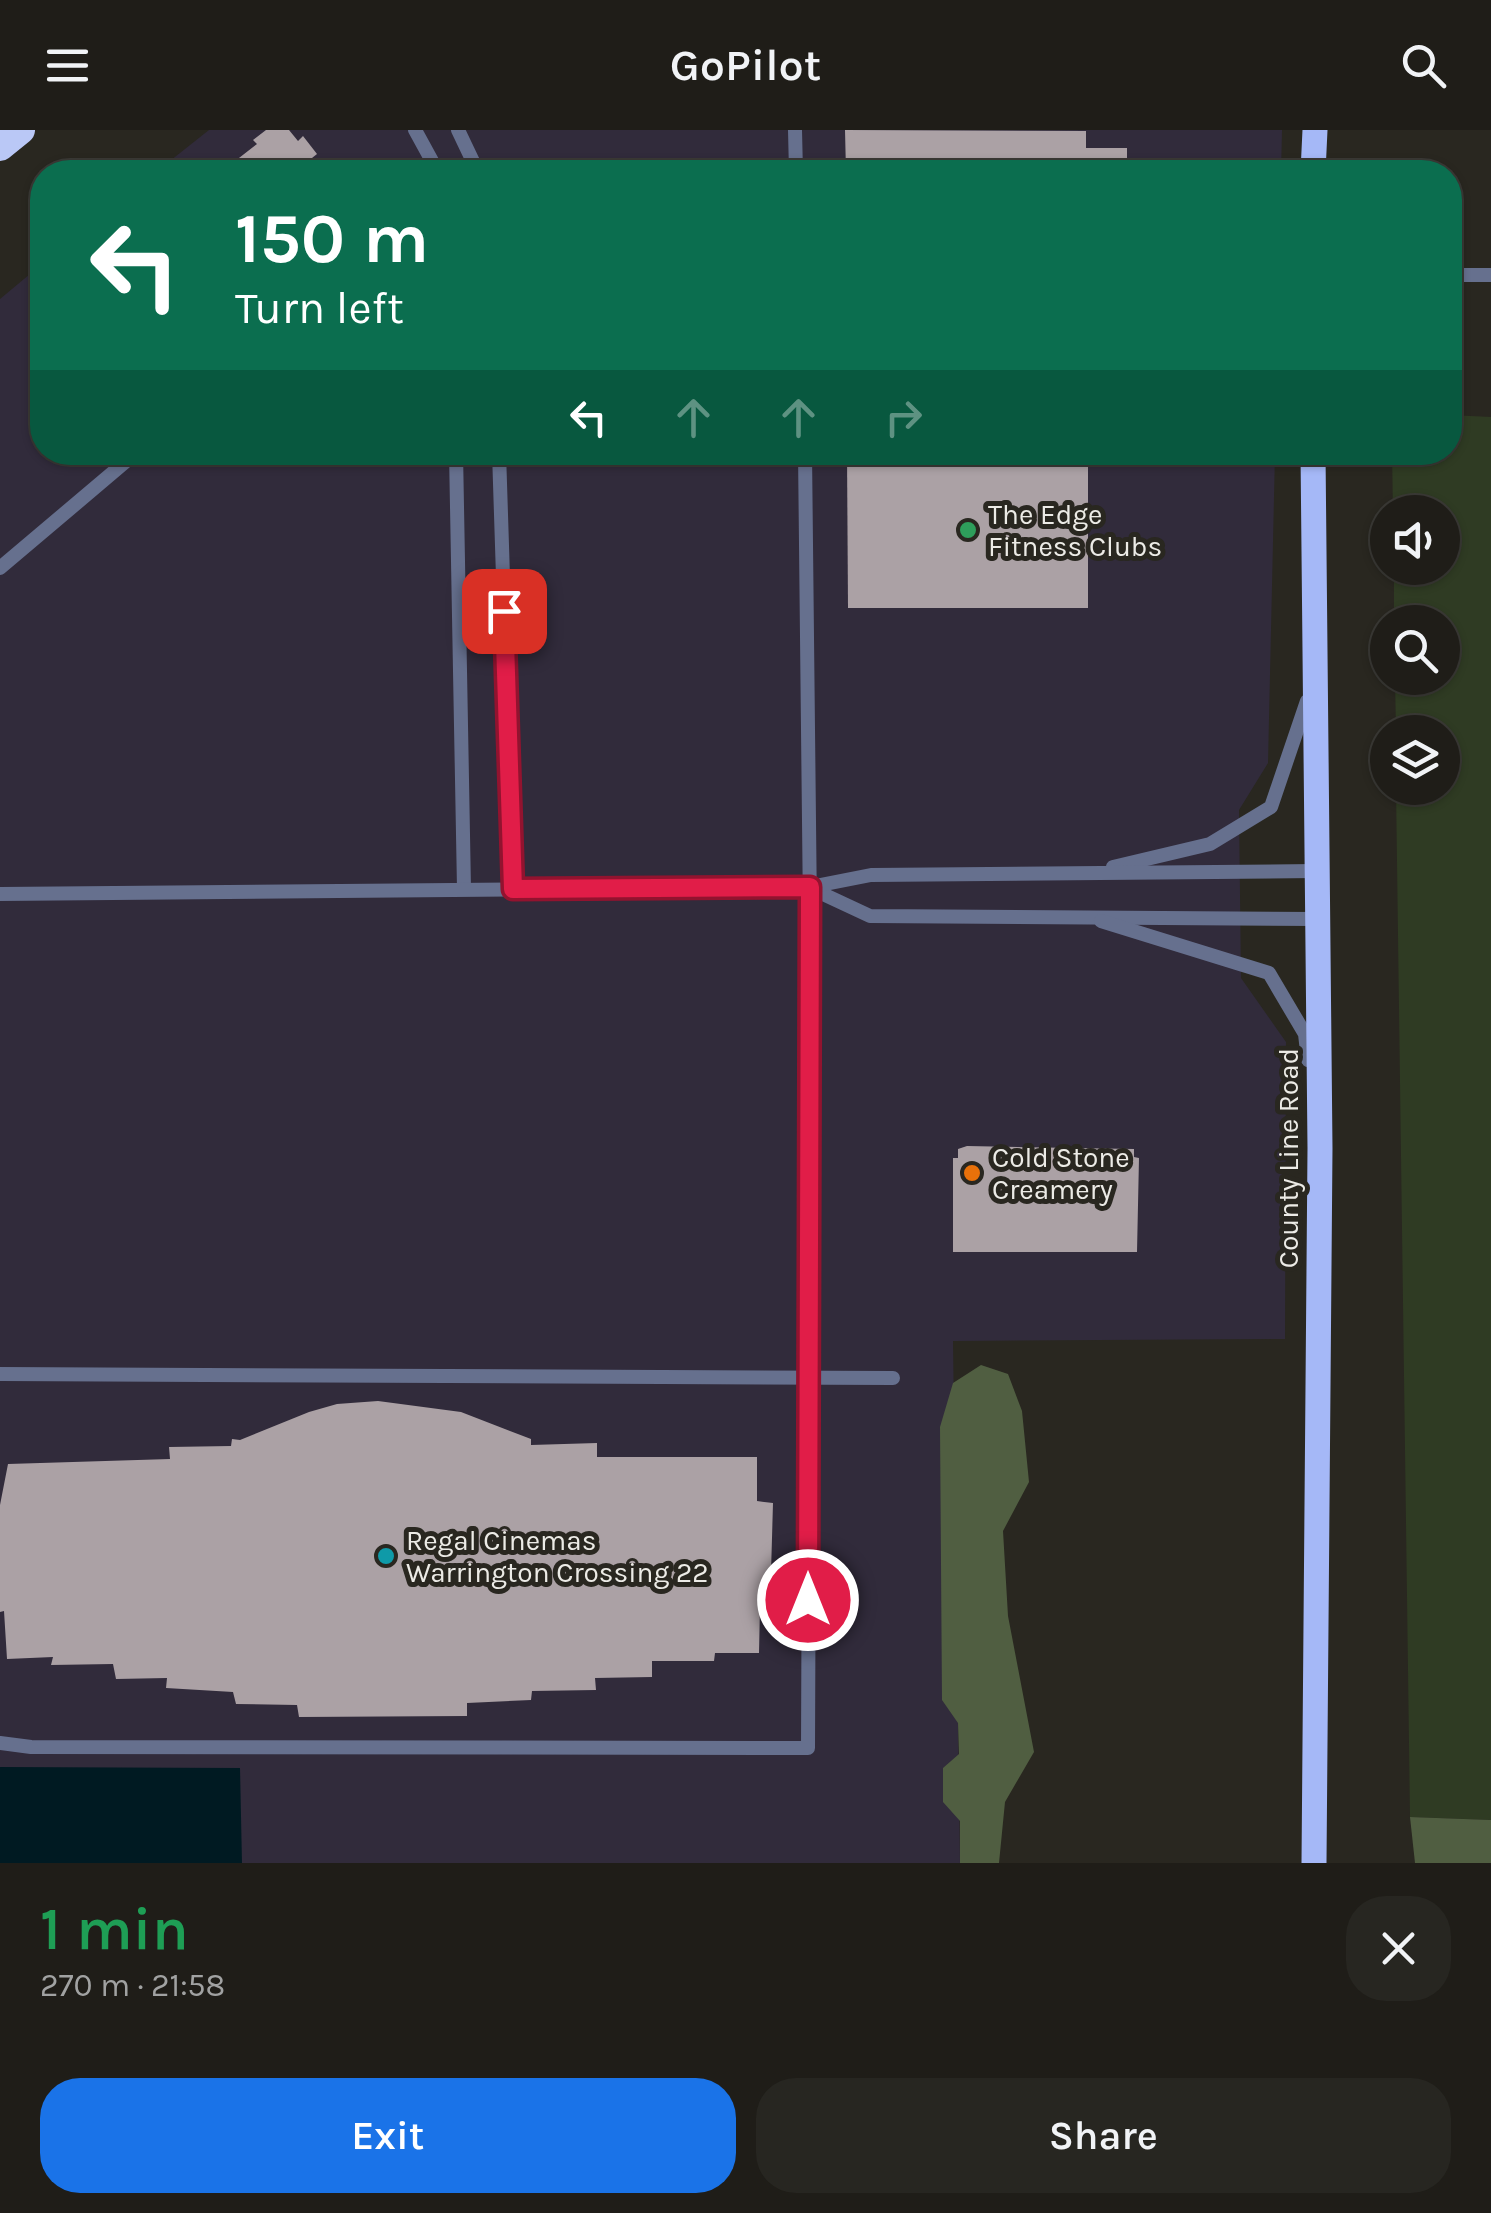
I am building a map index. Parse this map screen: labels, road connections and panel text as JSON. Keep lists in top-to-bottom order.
{
  "streets": {
    "main road": ["County Line Road"]
  },
  "places": ["The Edge Fitness Clubs", "Cold Stone Creamery", "Regal Cinemas Warrington Crossing 22"],
  "page": {
    "header": "GoPilot",
    "turn": ["150 m", "Turn left"],
    "heading": ["1 min", "270 m · 21:58"],
    "buttons": ["Exit", "Share"]
  }
}
